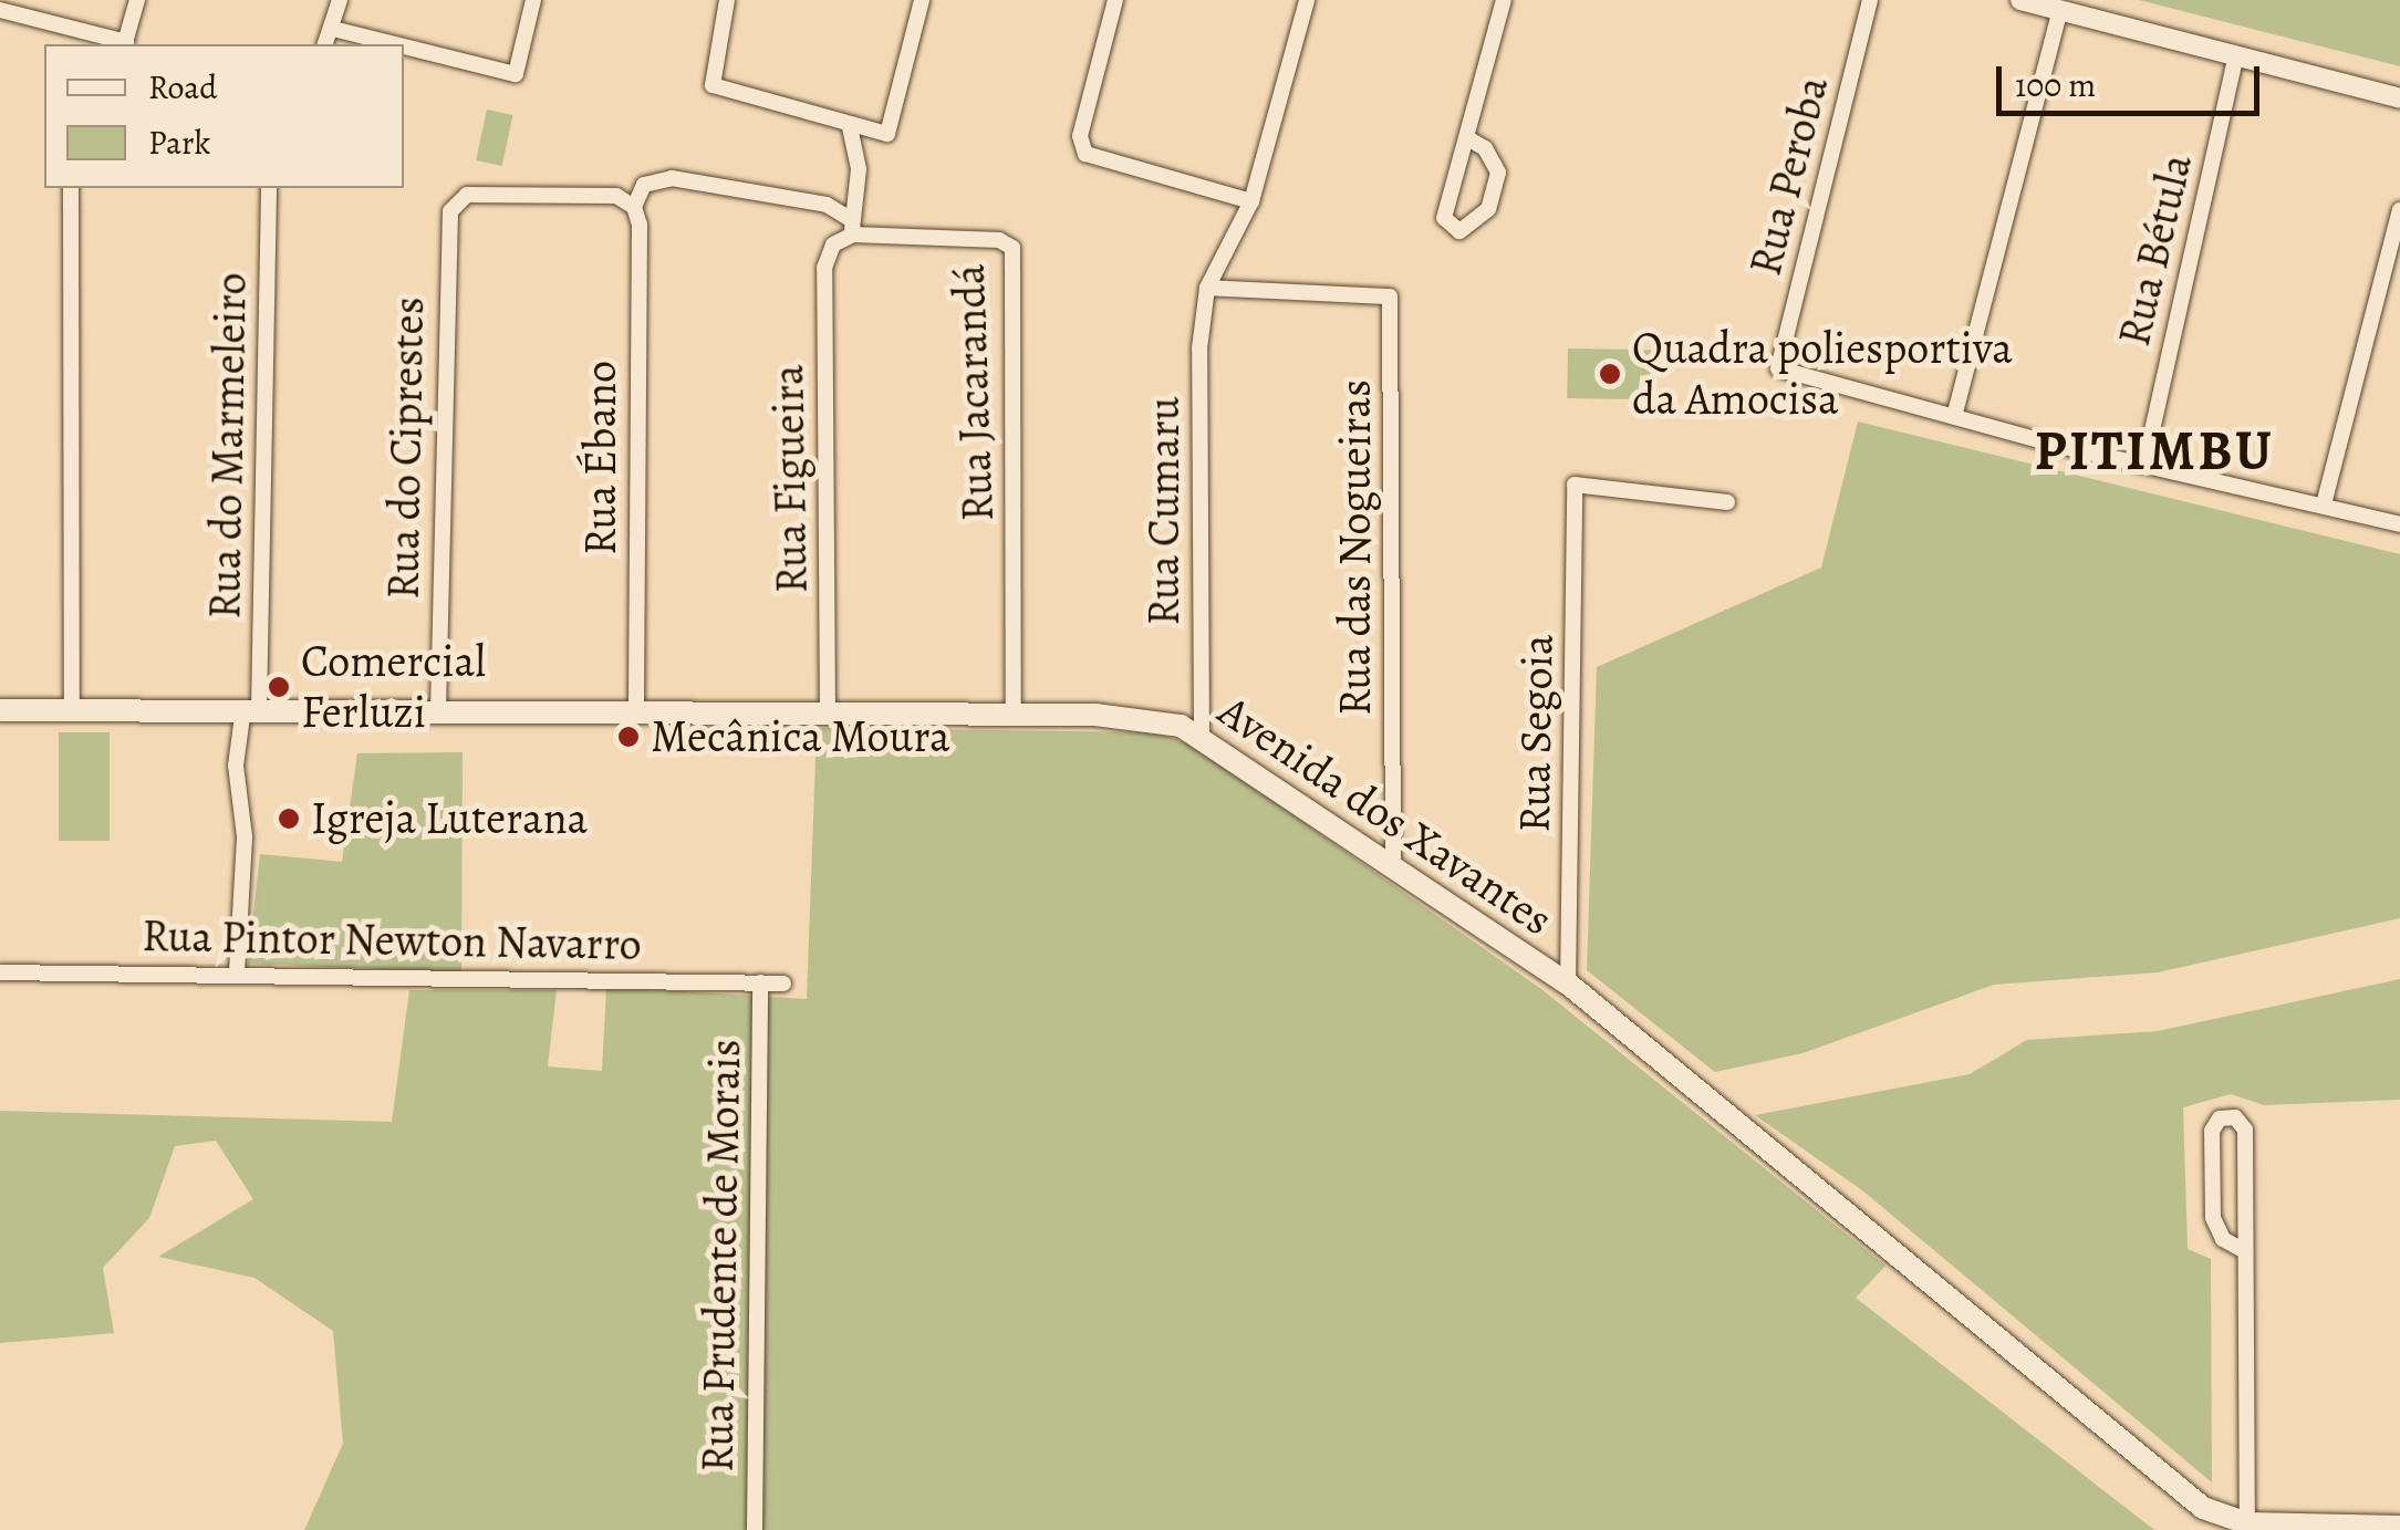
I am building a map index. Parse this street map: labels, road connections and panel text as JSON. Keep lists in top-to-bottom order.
{
  "streets": {
    "main road": ["Avenida dos Xavantes"],
    "street": [
      "Rua Peroba",
      "Rua Bétula",
      "Rua Jacarandá",
      "Rua do Marmeleiro",
      "Rua do Ciprestes",
      "Rua Ébano",
      "Rua Figueira",
      "Rua Cumaru",
      "Rua das Nogueiras",
      "Rua Segoia",
      "Rua Pintor Newton Navarro",
      "Rua Prudente de Morais"
    ]
  },
  "crossings": [
    ["Rua Jacarandá", "Rua Figueira"],
    ["Rua Jacarandá", "Avenida dos Xavantes"],
    ["Rua do Marmeleiro", "Avenida dos Xavantes"],
    ["Rua do Marmeleiro", "Rua Pintor Newton Navarro"],
    ["Rua do Ciprestes", "Rua Ébano"],
    ["Rua do Ciprestes", "Avenida dos Xavantes"],
    ["Rua Ébano", "Avenida dos Xavantes"],
    ["Rua Figueira", "Avenida dos Xavantes"],
    ["Rua Cumaru", "Rua das Nogueiras"],
    ["Rua Cumaru", "Avenida dos Xavantes"],
    ["Rua das Nogueiras", "Avenida dos Xavantes"],
    ["Rua Segoia", "Avenida dos Xavantes"],
    ["Rua Pintor Newton Navarro", "Rua Prudente de Morais"]
  ],
  "districts": ["PITIMBU"],
  "places": [
    "Quadra poliesportiva da Amocisa",
    "Comercial Ferluzi",
    "Mecânica Moura",
    "Igreja Luterana"
  ],
  "legend": ["Road", "Park"],
  "scale_bar": "100 m"
}
